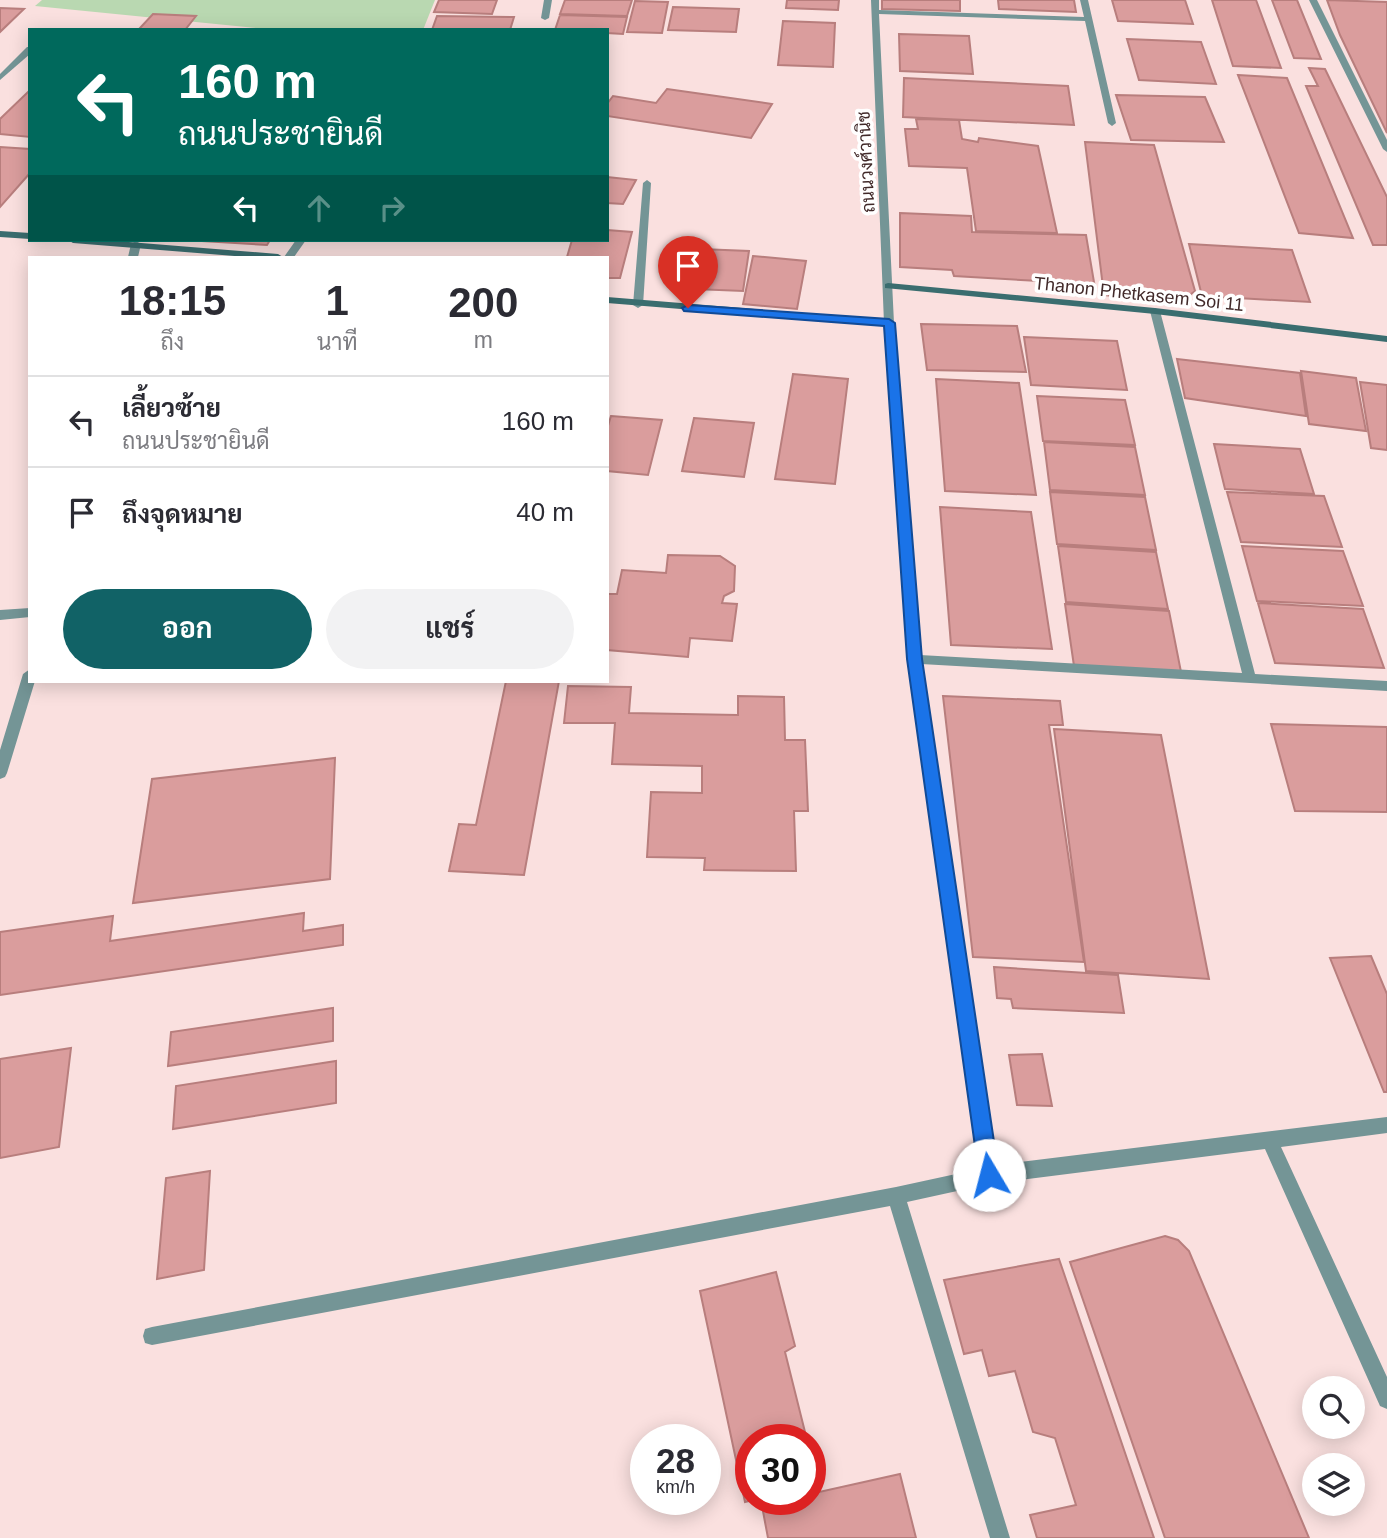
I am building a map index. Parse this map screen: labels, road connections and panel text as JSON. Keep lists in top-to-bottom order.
{
  "streets": {
    "street": ["ถนนวงศ์วานิช", "Thanon Phetkasem Soi 11"]
  },
  "crossings": [
    ["ถนนวงศ์วานิช", "Thanon Phetkasem Soi 11"]
  ],
  "page": {
    "turn": ["160 m", "ถนนประชายินดี"],
    "eta": [
      "18:15",
      "ถึง",
      "1",
      "นาที",
      "200",
      "m"
    ],
    "list": [
      {
        "name": "เลี้ยวซ้าย",
        "note": "ถนนประชายินดี",
        "value": "160 m"
      },
      {
        "name": "ถึงจุดหมาย",
        "value": "40 m"
      }
    ],
    "buttons": ["ออก", "แชร์"],
    "speed": "28 km/h",
    "limit": "30"
  }
}
